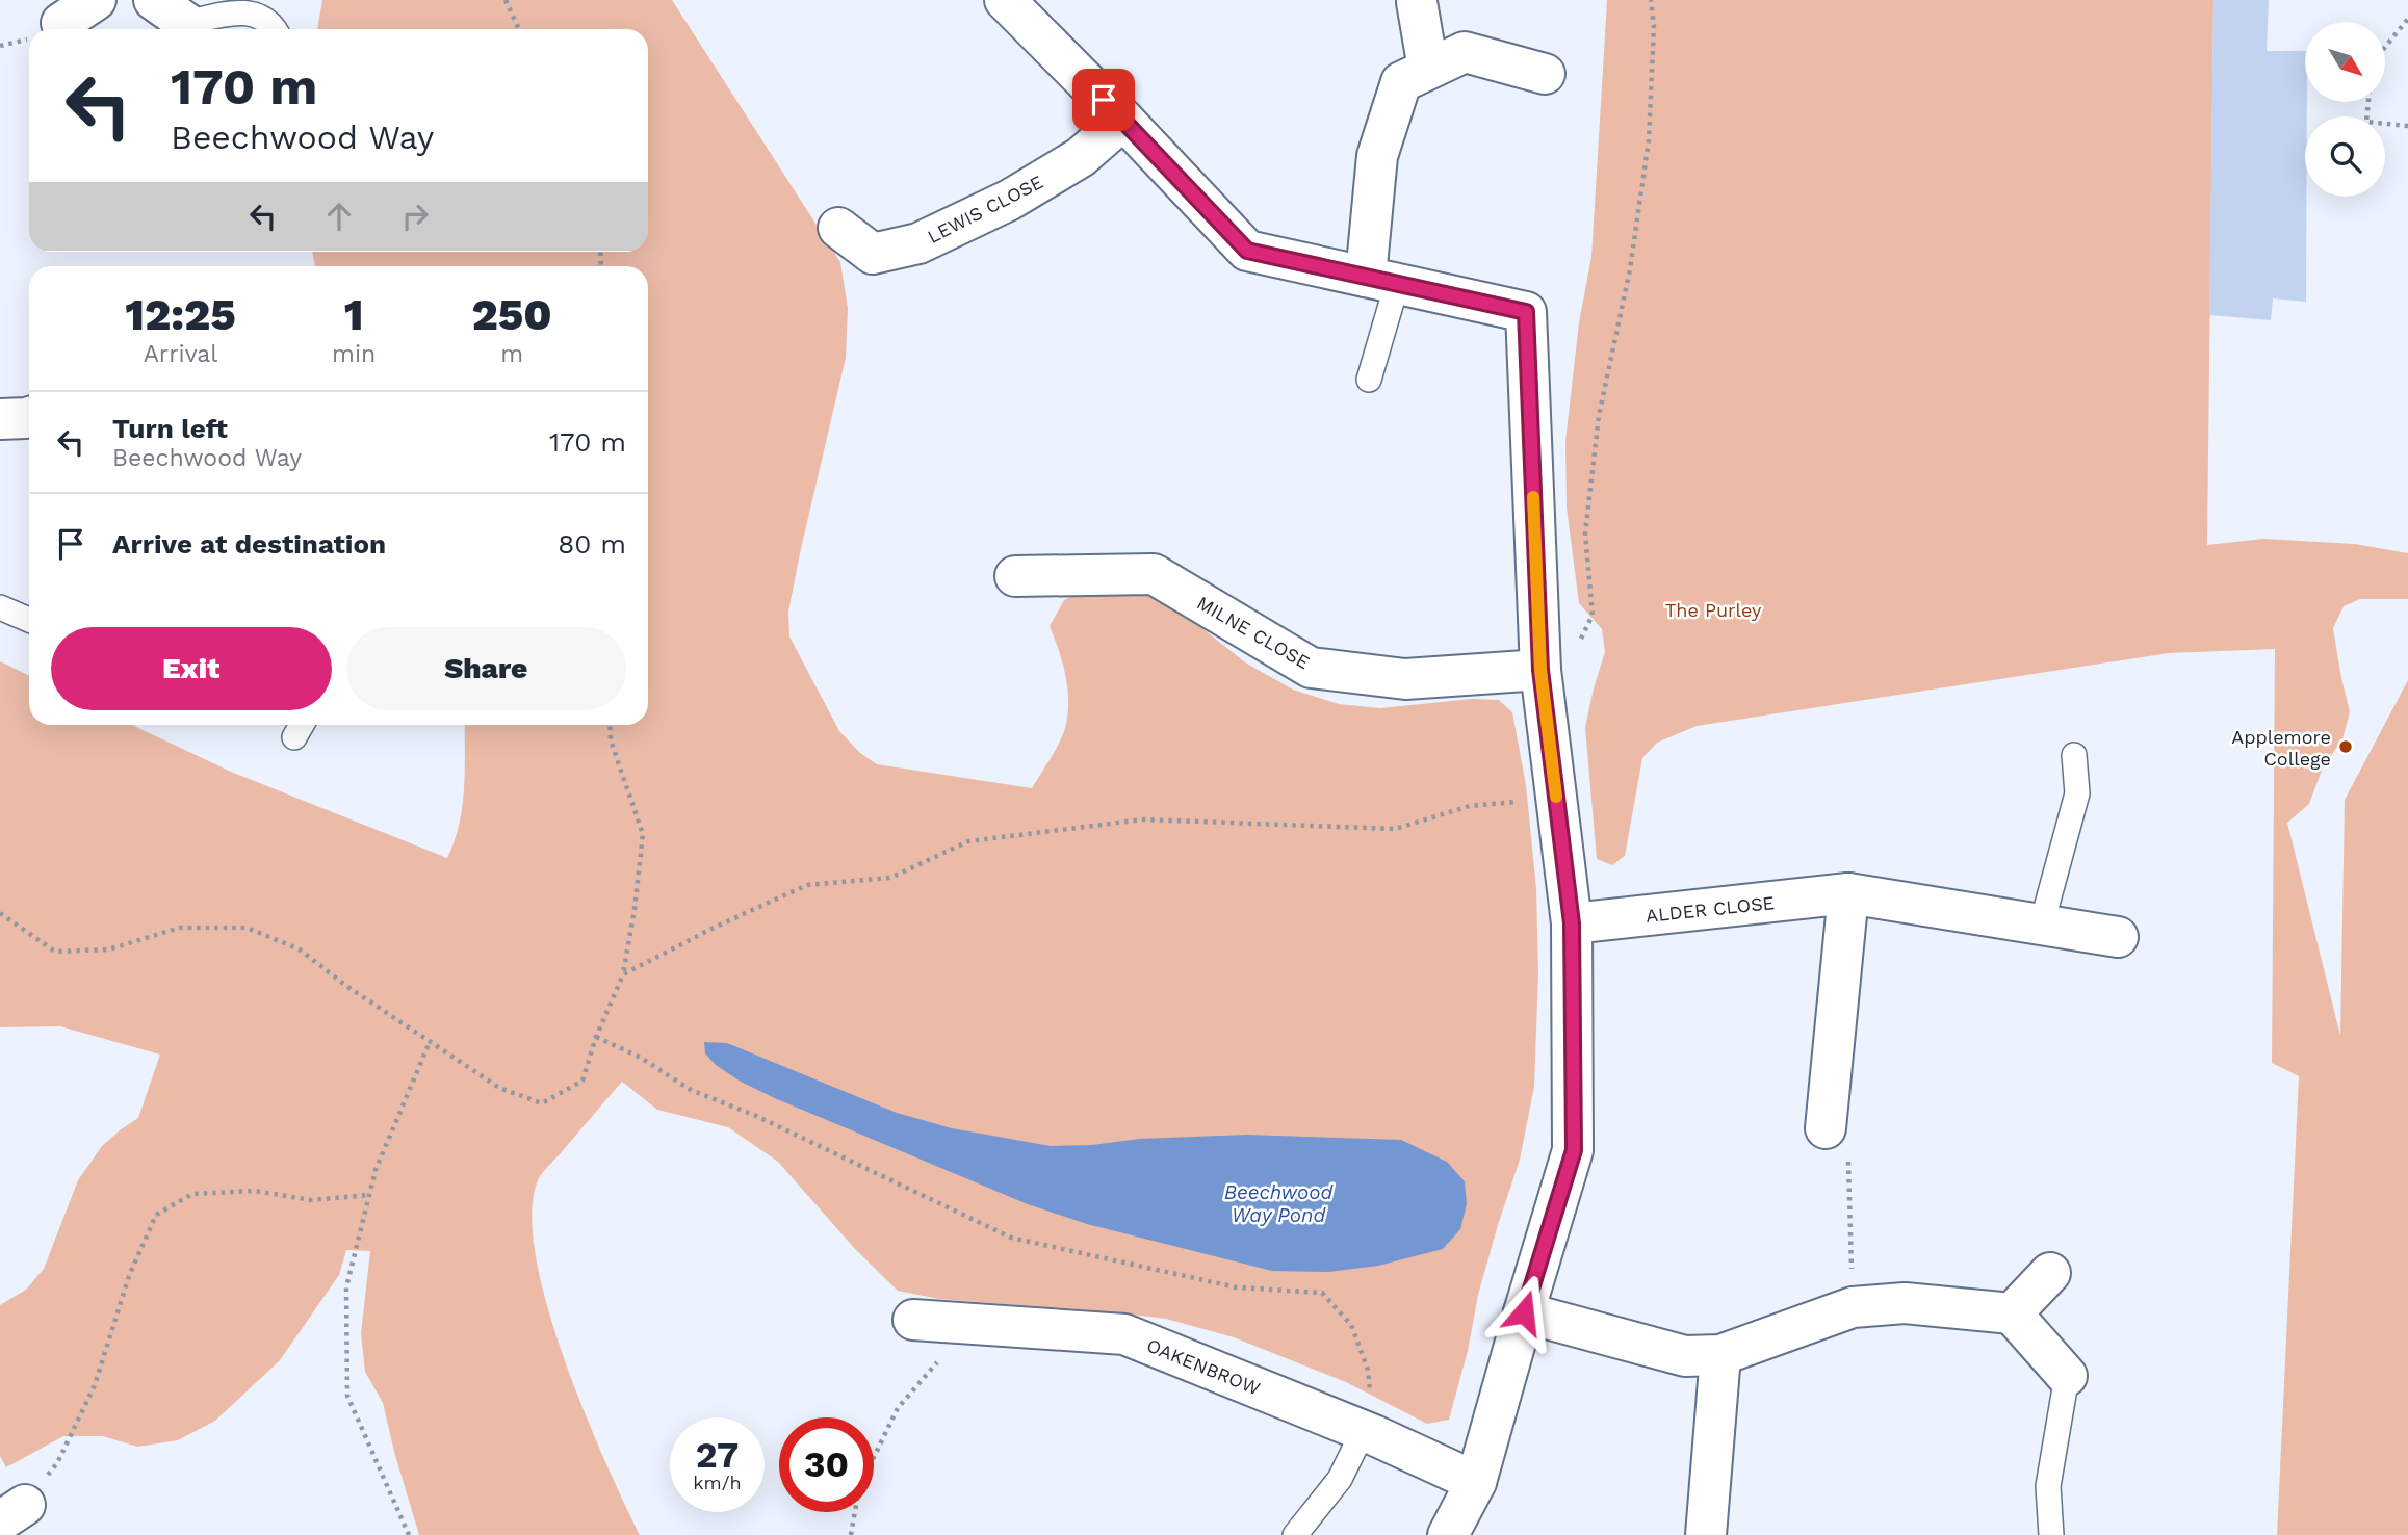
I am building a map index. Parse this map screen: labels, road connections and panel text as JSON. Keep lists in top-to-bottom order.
{
  "streets": {
    "street": [
      "LEWIS CLOSE",
      "MILNE CLOSE",
      "ALDER CLOSE",
      "OAKENBROW"
    ]
  },
  "water": ["Beechwood Way Pond"],
  "parks": ["The Purley"],
  "places": ["Applemore College"],
  "north": "bottom right",
  "page": {
    "turn": ["170 m", "Beechwood Way"],
    "eta": [
      "12:25",
      "Arrival",
      "1",
      "min",
      "250",
      "m"
    ],
    "list": [
      {
        "name": "Turn left",
        "note": "Beechwood Way",
        "value": "170 m"
      },
      {
        "name": "Arrive at destination",
        "value": "80 m"
      }
    ],
    "buttons": ["Exit", "Share"],
    "speed": "27 km/h",
    "limit": "30"
  }
}
